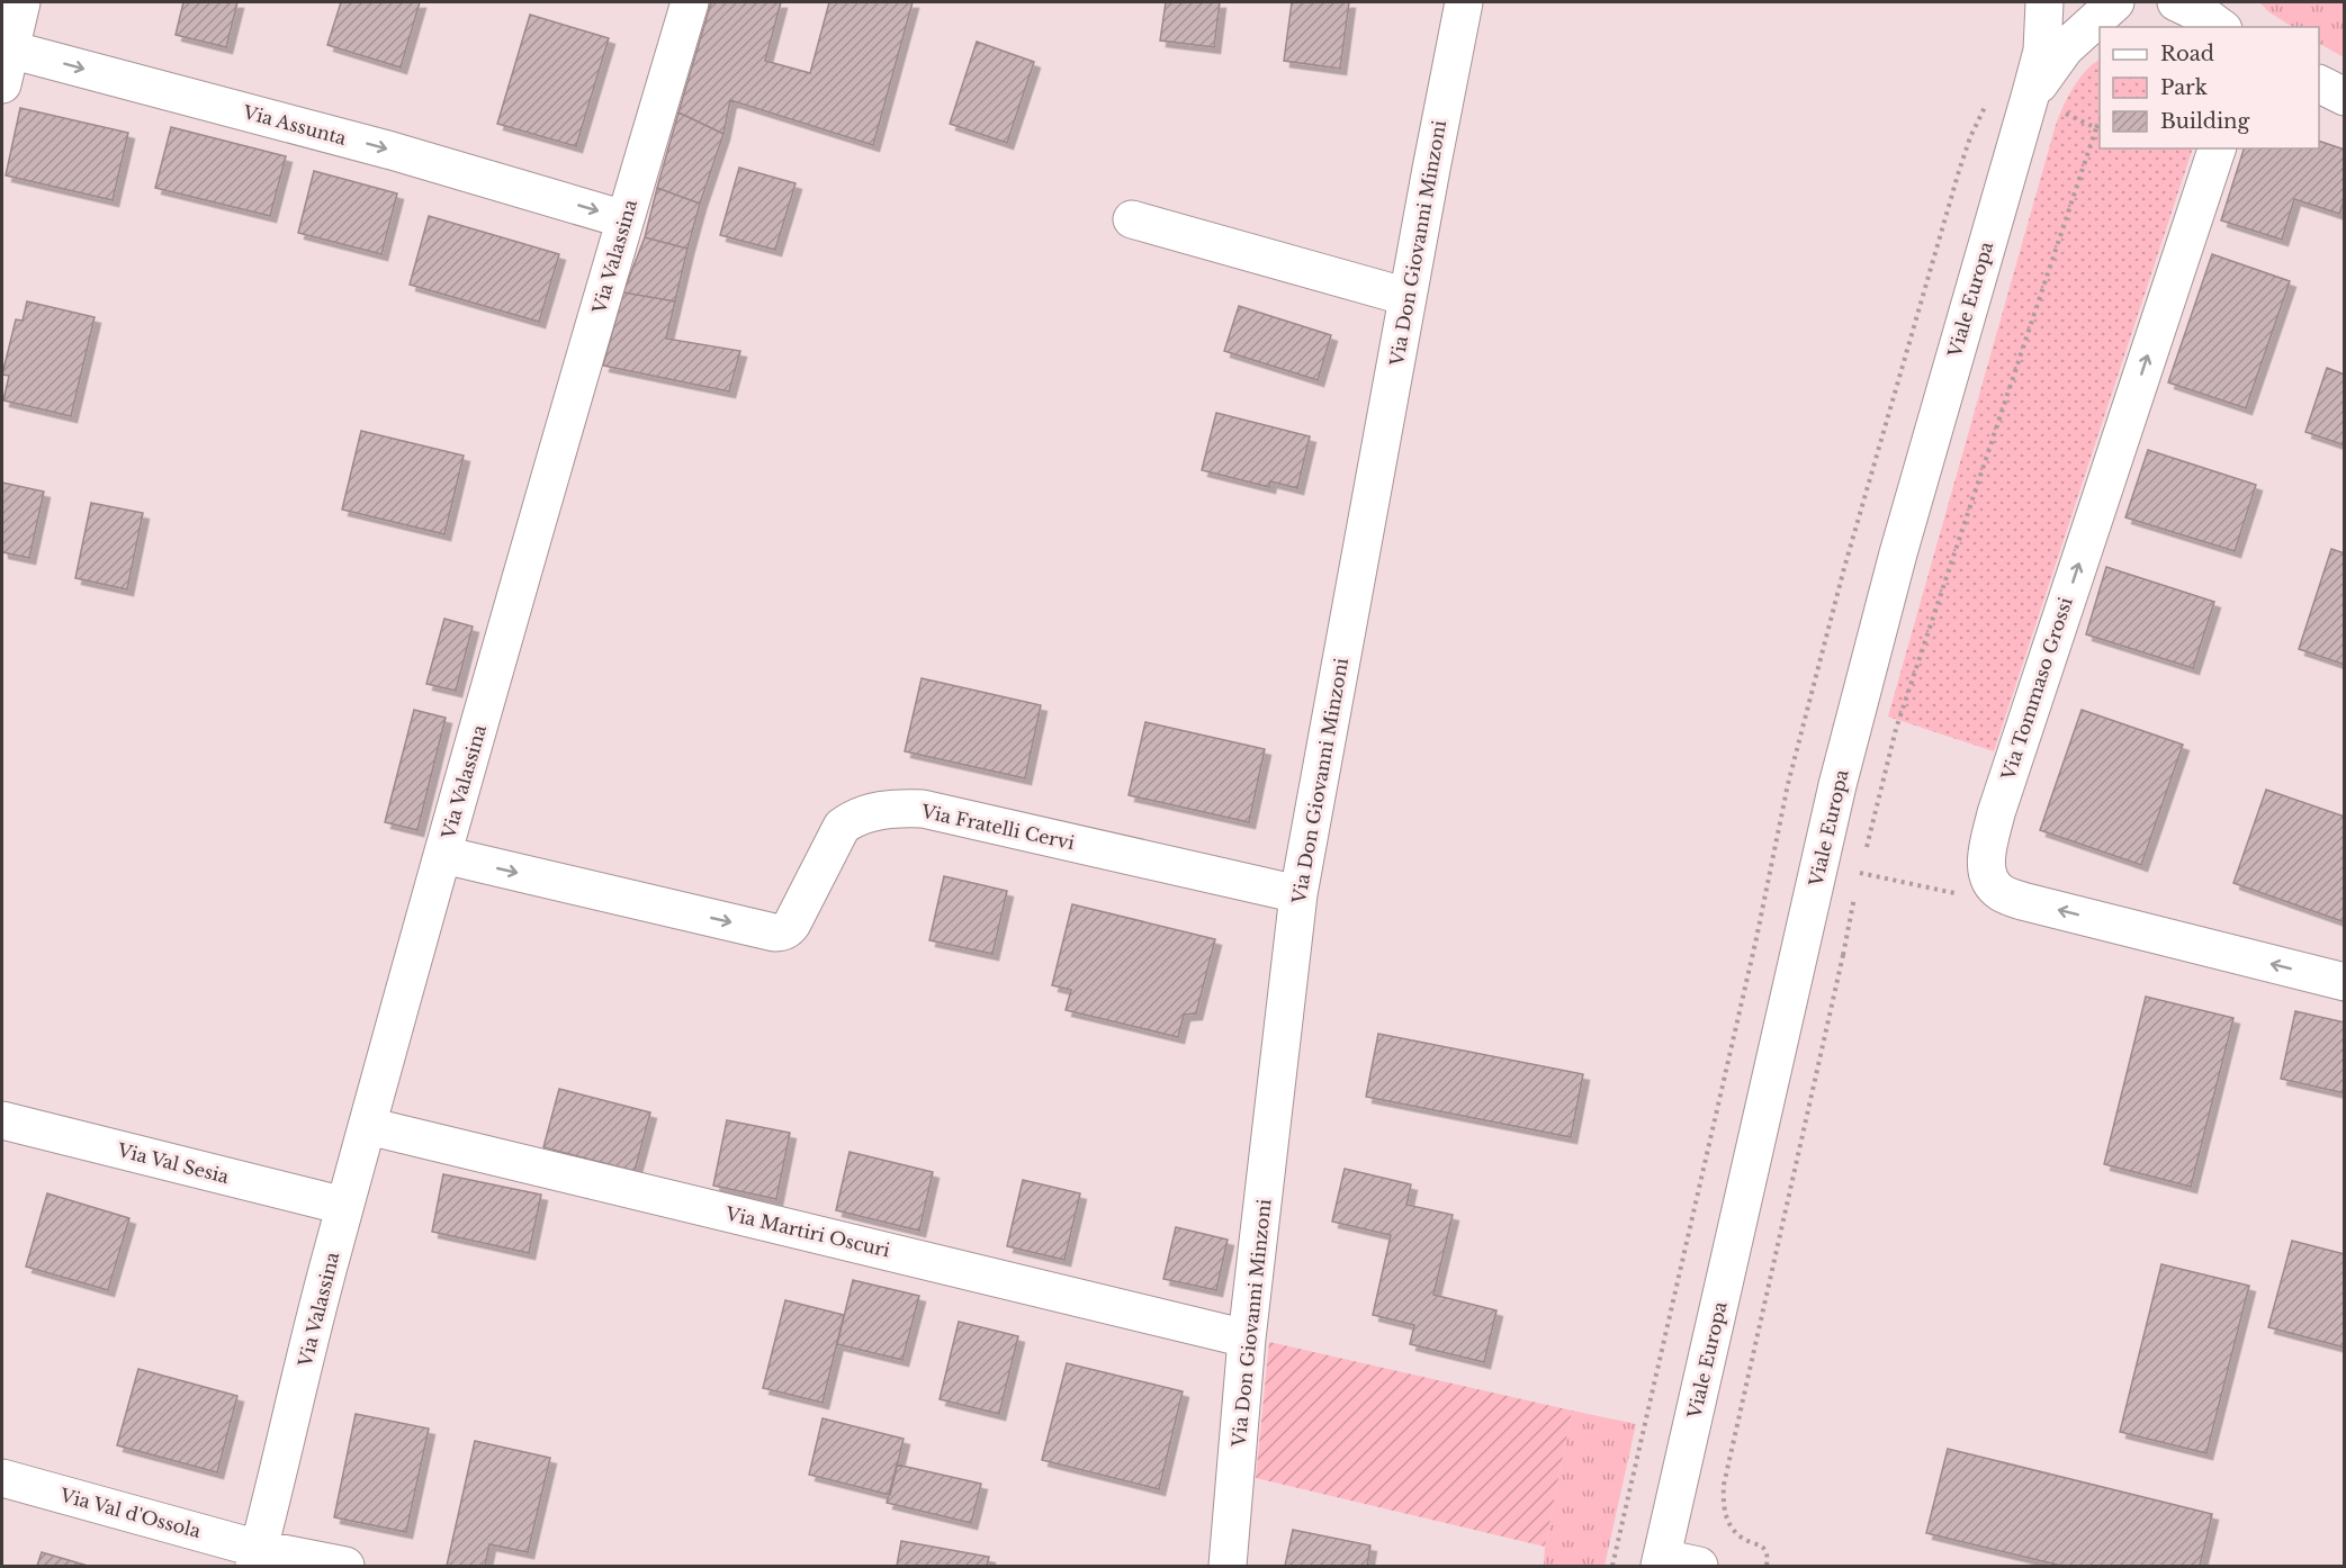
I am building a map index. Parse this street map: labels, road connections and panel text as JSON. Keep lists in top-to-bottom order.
{
  "streets": {
    "street": [
      "Via Assunta",
      "Via Don Giovanni Minzoni",
      "Via Valassina",
      "Viale Europa",
      "Via Tommaso Grossi",
      "Via Fratelli Cervi",
      "Via Val Sesia",
      "Via Martiri Oscuri",
      "Via Val d'Ossola"
    ]
  },
  "crossings": [
    ["Via Assunta", "Via Valassina"],
    ["Via Don Giovanni Minzoni", "Via Fratelli Cervi"],
    ["Via Don Giovanni Minzoni", "Via Martiri Oscuri"],
    ["Via Valassina", "Via Fratelli Cervi"],
    ["Via Valassina", "Via Val Sesia"],
    ["Via Valassina", "Via Martiri Oscuri"],
    ["Via Valassina", "Via Val d'Ossola"]
  ],
  "one_way": ["Via Assunta", "Via Fratelli Cervi"],
  "legend": ["Road", "Park", "Building"]
}
